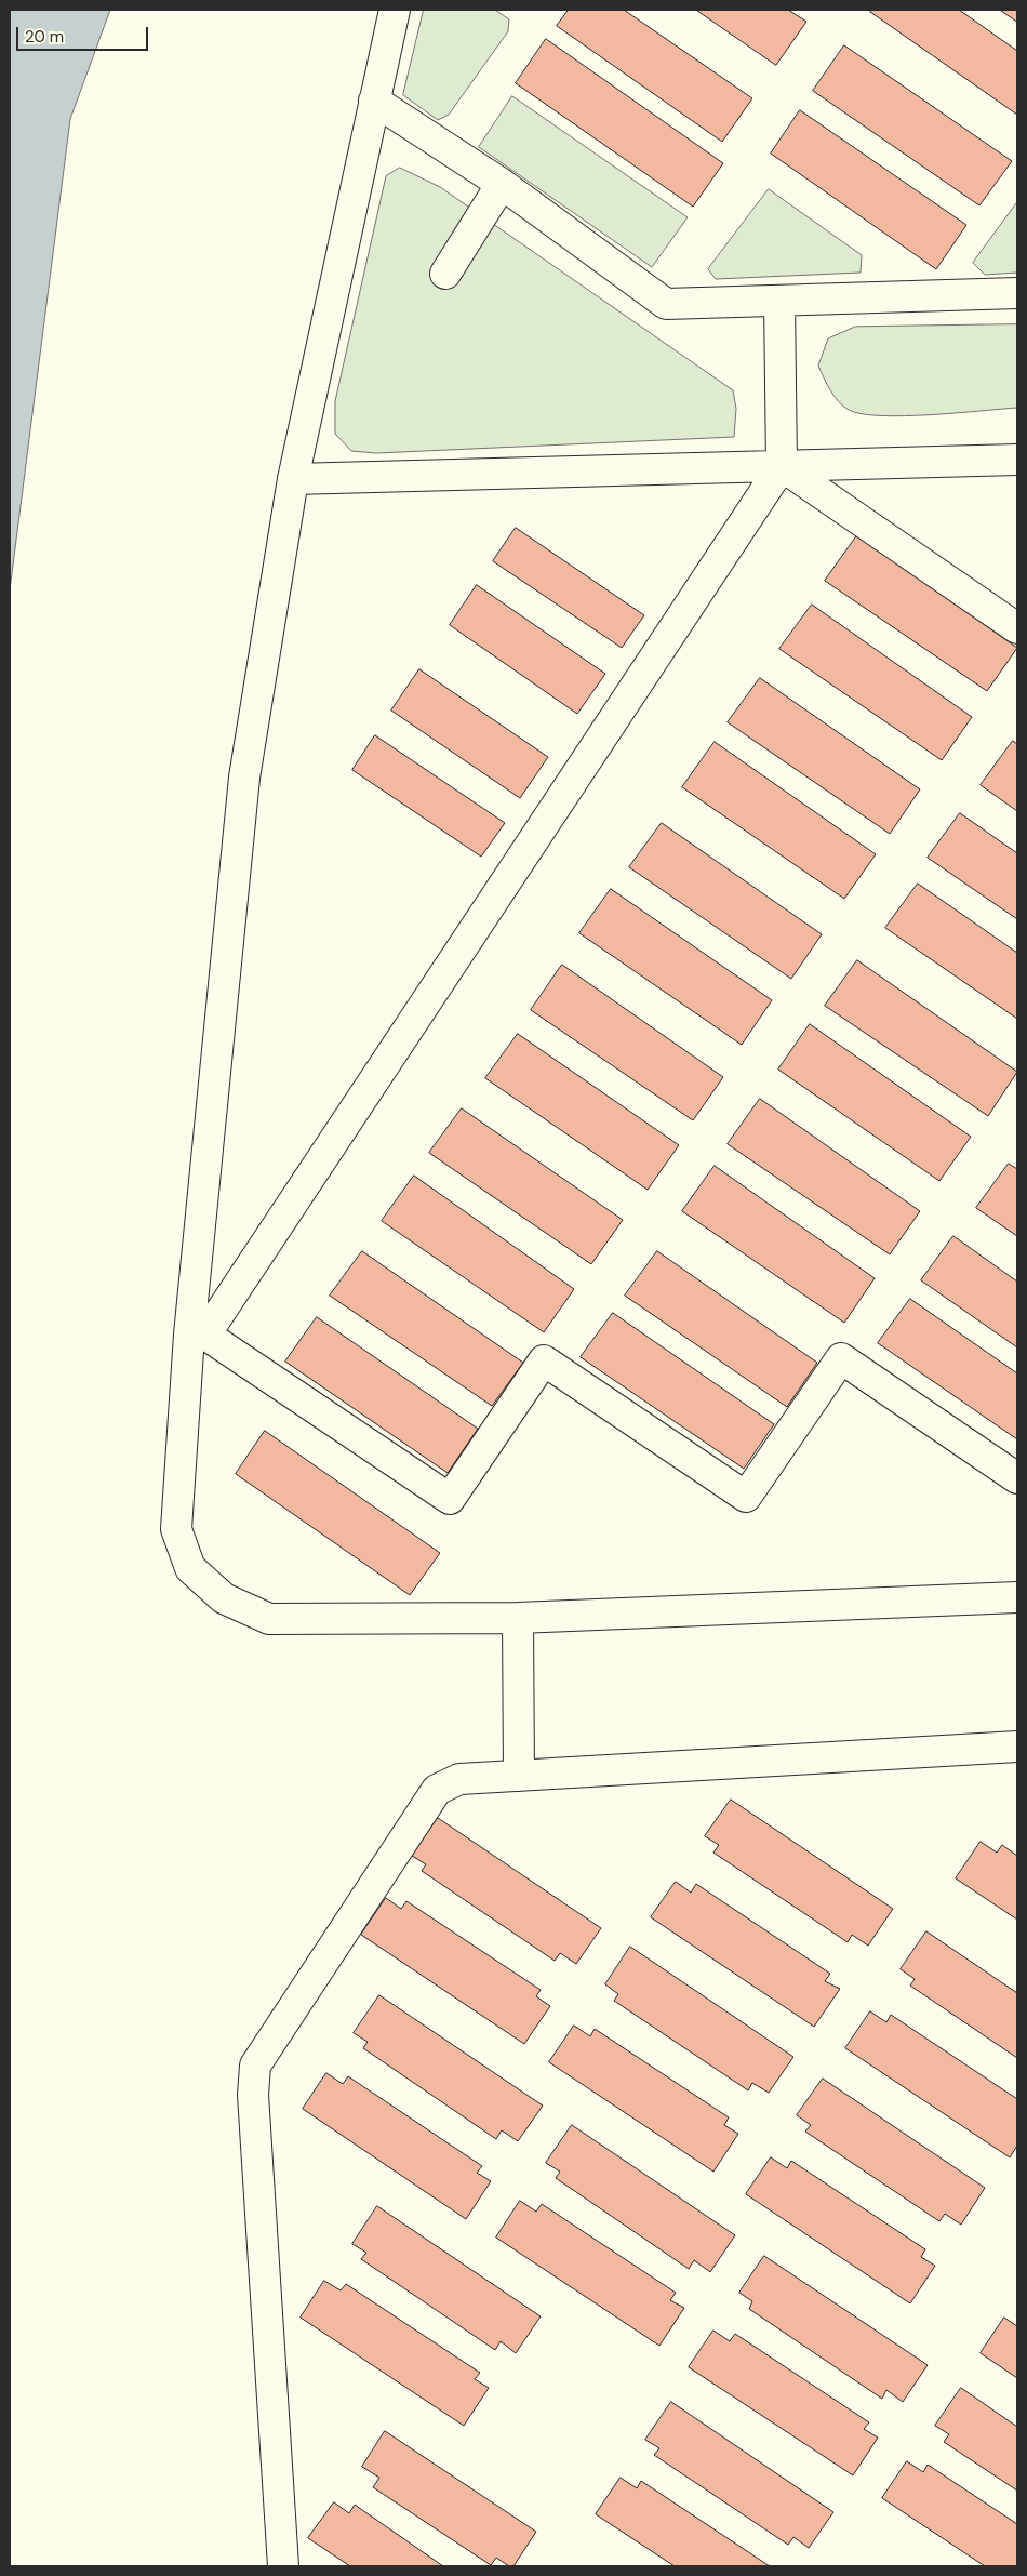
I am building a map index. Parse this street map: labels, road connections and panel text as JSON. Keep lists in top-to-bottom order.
{
  "scale_bar": "20 m"
}
